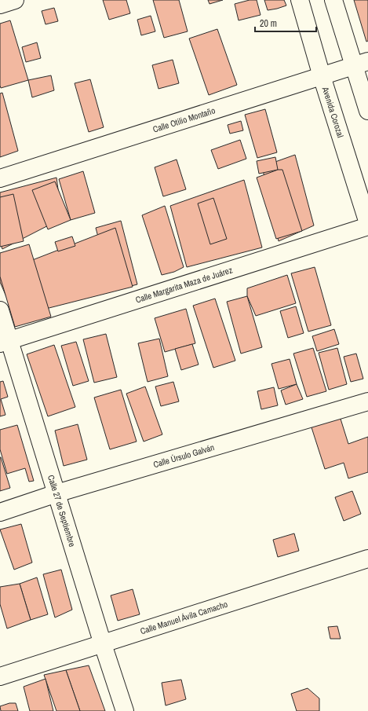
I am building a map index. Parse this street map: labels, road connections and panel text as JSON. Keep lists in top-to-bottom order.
{
  "streets": {
    "street": [
      "Avenida Corozal",
      "Calle Otilio Montaño",
      "Calle Margarita Maza de Juárez",
      "Calle Úrsulo Galván",
      "Calle 27 de Septiembre",
      "Calle Manuel Ávila Camacho"
    ]
  },
  "crossings": [
    ["Avenida Corozal", "Calle Otilio Montaño"],
    ["Calle Margarita Maza de Juárez", "Calle 27 de Septiembre"],
    ["Calle Úrsulo Galván", "Calle 27 de Septiembre"],
    ["Calle 27 de Septiembre", "Calle Manuel Ávila Camacho"]
  ],
  "scale_bar": "20 m"
}
